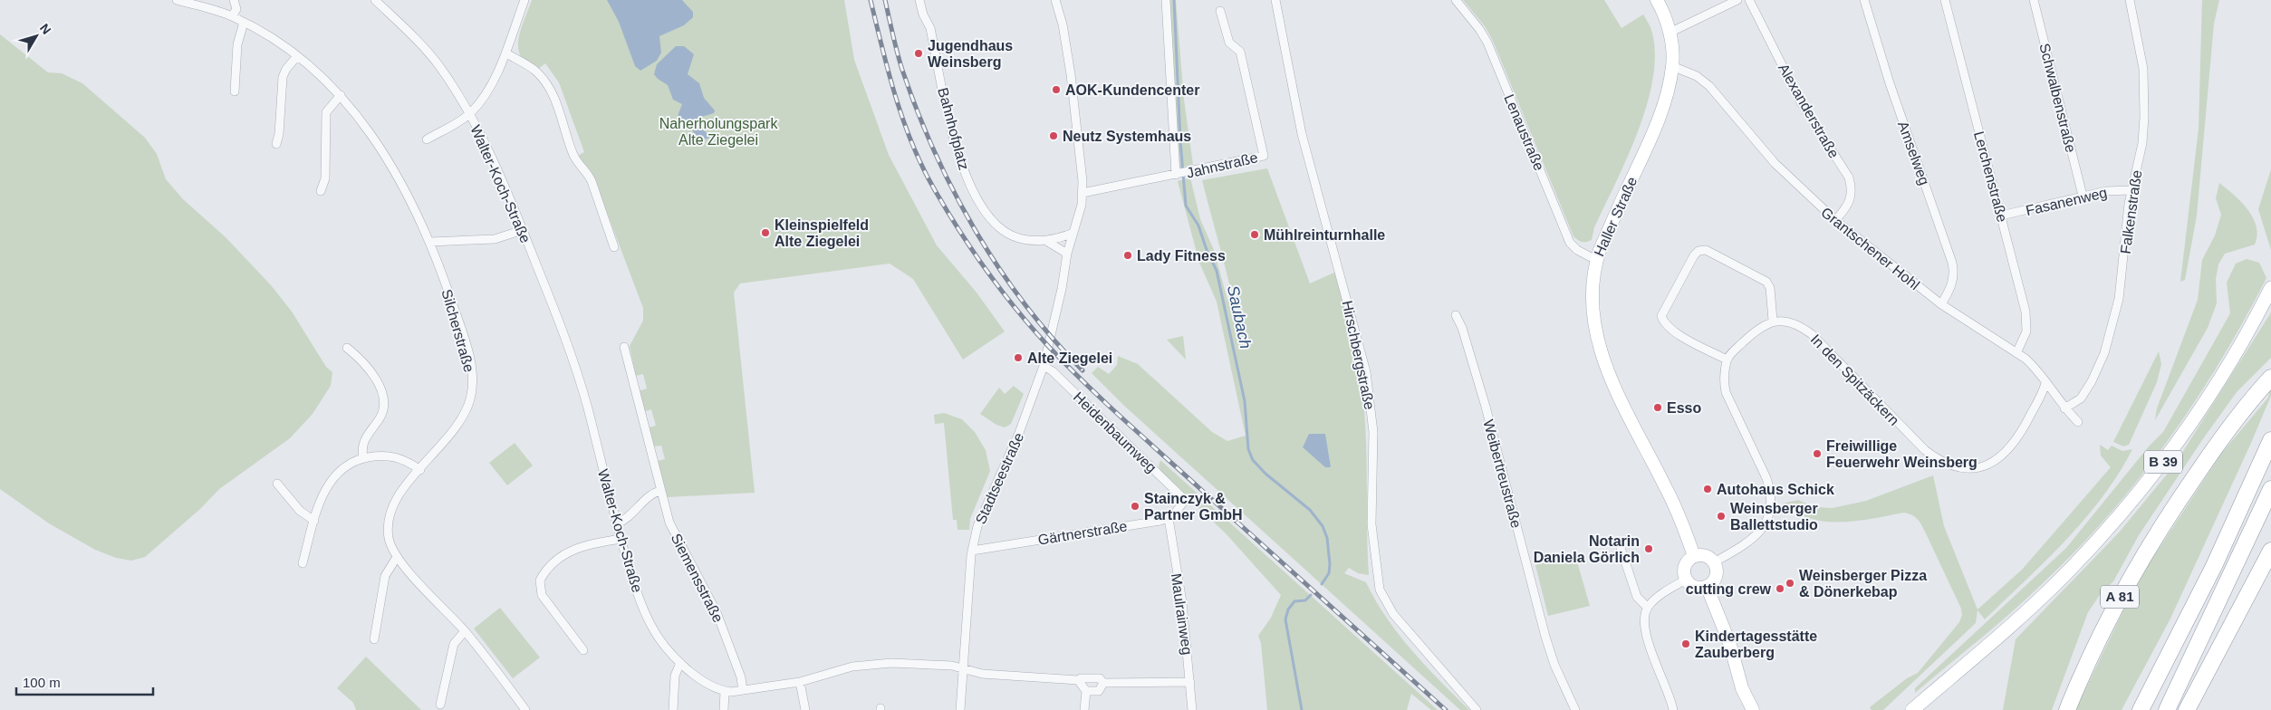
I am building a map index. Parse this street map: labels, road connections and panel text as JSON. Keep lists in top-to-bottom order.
{
  "streets": {
    "highway": ["A 81"],
    "main road": ["B 39"],
    "street": [
      "Schwalbenstraße",
      "Alexanderstraße",
      "Bahnhofplatz",
      "Lenaustraße",
      "Amselweg",
      "Jahnstraße",
      "Lerchenstraße",
      "Walter-Koch-Straße",
      "Fasanenweg",
      "Falkenstraße",
      "Haller Straße",
      "Grantschener Hohl",
      "Silcherstraße",
      "Hirschbergstraße",
      "In den Spitzäckern",
      "Heidenbaumweg",
      "Weibertreustraße",
      "Stadtseestraße",
      "Gärtnerstraße",
      "Siemensstraße",
      "Maulrainweg"
    ]
  },
  "crossings": [
    ["Schwalbenstraße", "Fasanenweg"],
    ["Alexanderstraße", "Grantschener Hohl"],
    ["Bahnhofplatz", "Stadtseestraße"],
    ["Lenaustraße", "Haller Straße"],
    ["Amselweg", "Grantschener Hohl"],
    ["Jahnstraße", "Stadtseestraße"],
    ["Lerchenstraße", "Fasanenweg"],
    ["Lerchenstraße", "Grantschener Hohl"],
    ["Fasanenweg", "Falkenstraße"],
    ["Falkenstraße", "Grantschener Hohl"],
    ["Haller Straße", "Grantschener Hohl"],
    ["Grantschener Hohl", "In den Spitzäckern"],
    ["Heidenbaumweg", "Stadtseestraße"],
    ["Heidenbaumweg", "Gärtnerstraße"],
    ["Heidenbaumweg", "Maulrainweg"],
    ["Stadtseestraße", "Gärtnerstraße"],
    ["Gärtnerstraße", "Maulrainweg"]
  ],
  "water": ["Saubach"],
  "parks": ["Naherholungspark Alte Ziegelei"],
  "places": [
    "Jugendhaus Weinsberg",
    "AOK-Kundencenter",
    "Neutz Systemhaus",
    "Kleinspielfeld Alte Ziegelei",
    "Mühlreinturnhalle",
    "Lady Fitness",
    "Alte Ziegelei",
    "Esso",
    "Freiwillige Feuerwehr Weinsberg",
    "Autohaus Schick",
    "Stainczyk & Partner GmbH",
    "Weinsberger Ballettstudio",
    "Notarin Daniela Görlich",
    "Weinsberger Pizza & Dönerkebap",
    "cutting crew",
    "Kindertagesstätte Zauberberg"
  ],
  "scale_bar": "100 m",
  "north": "top right"
}
